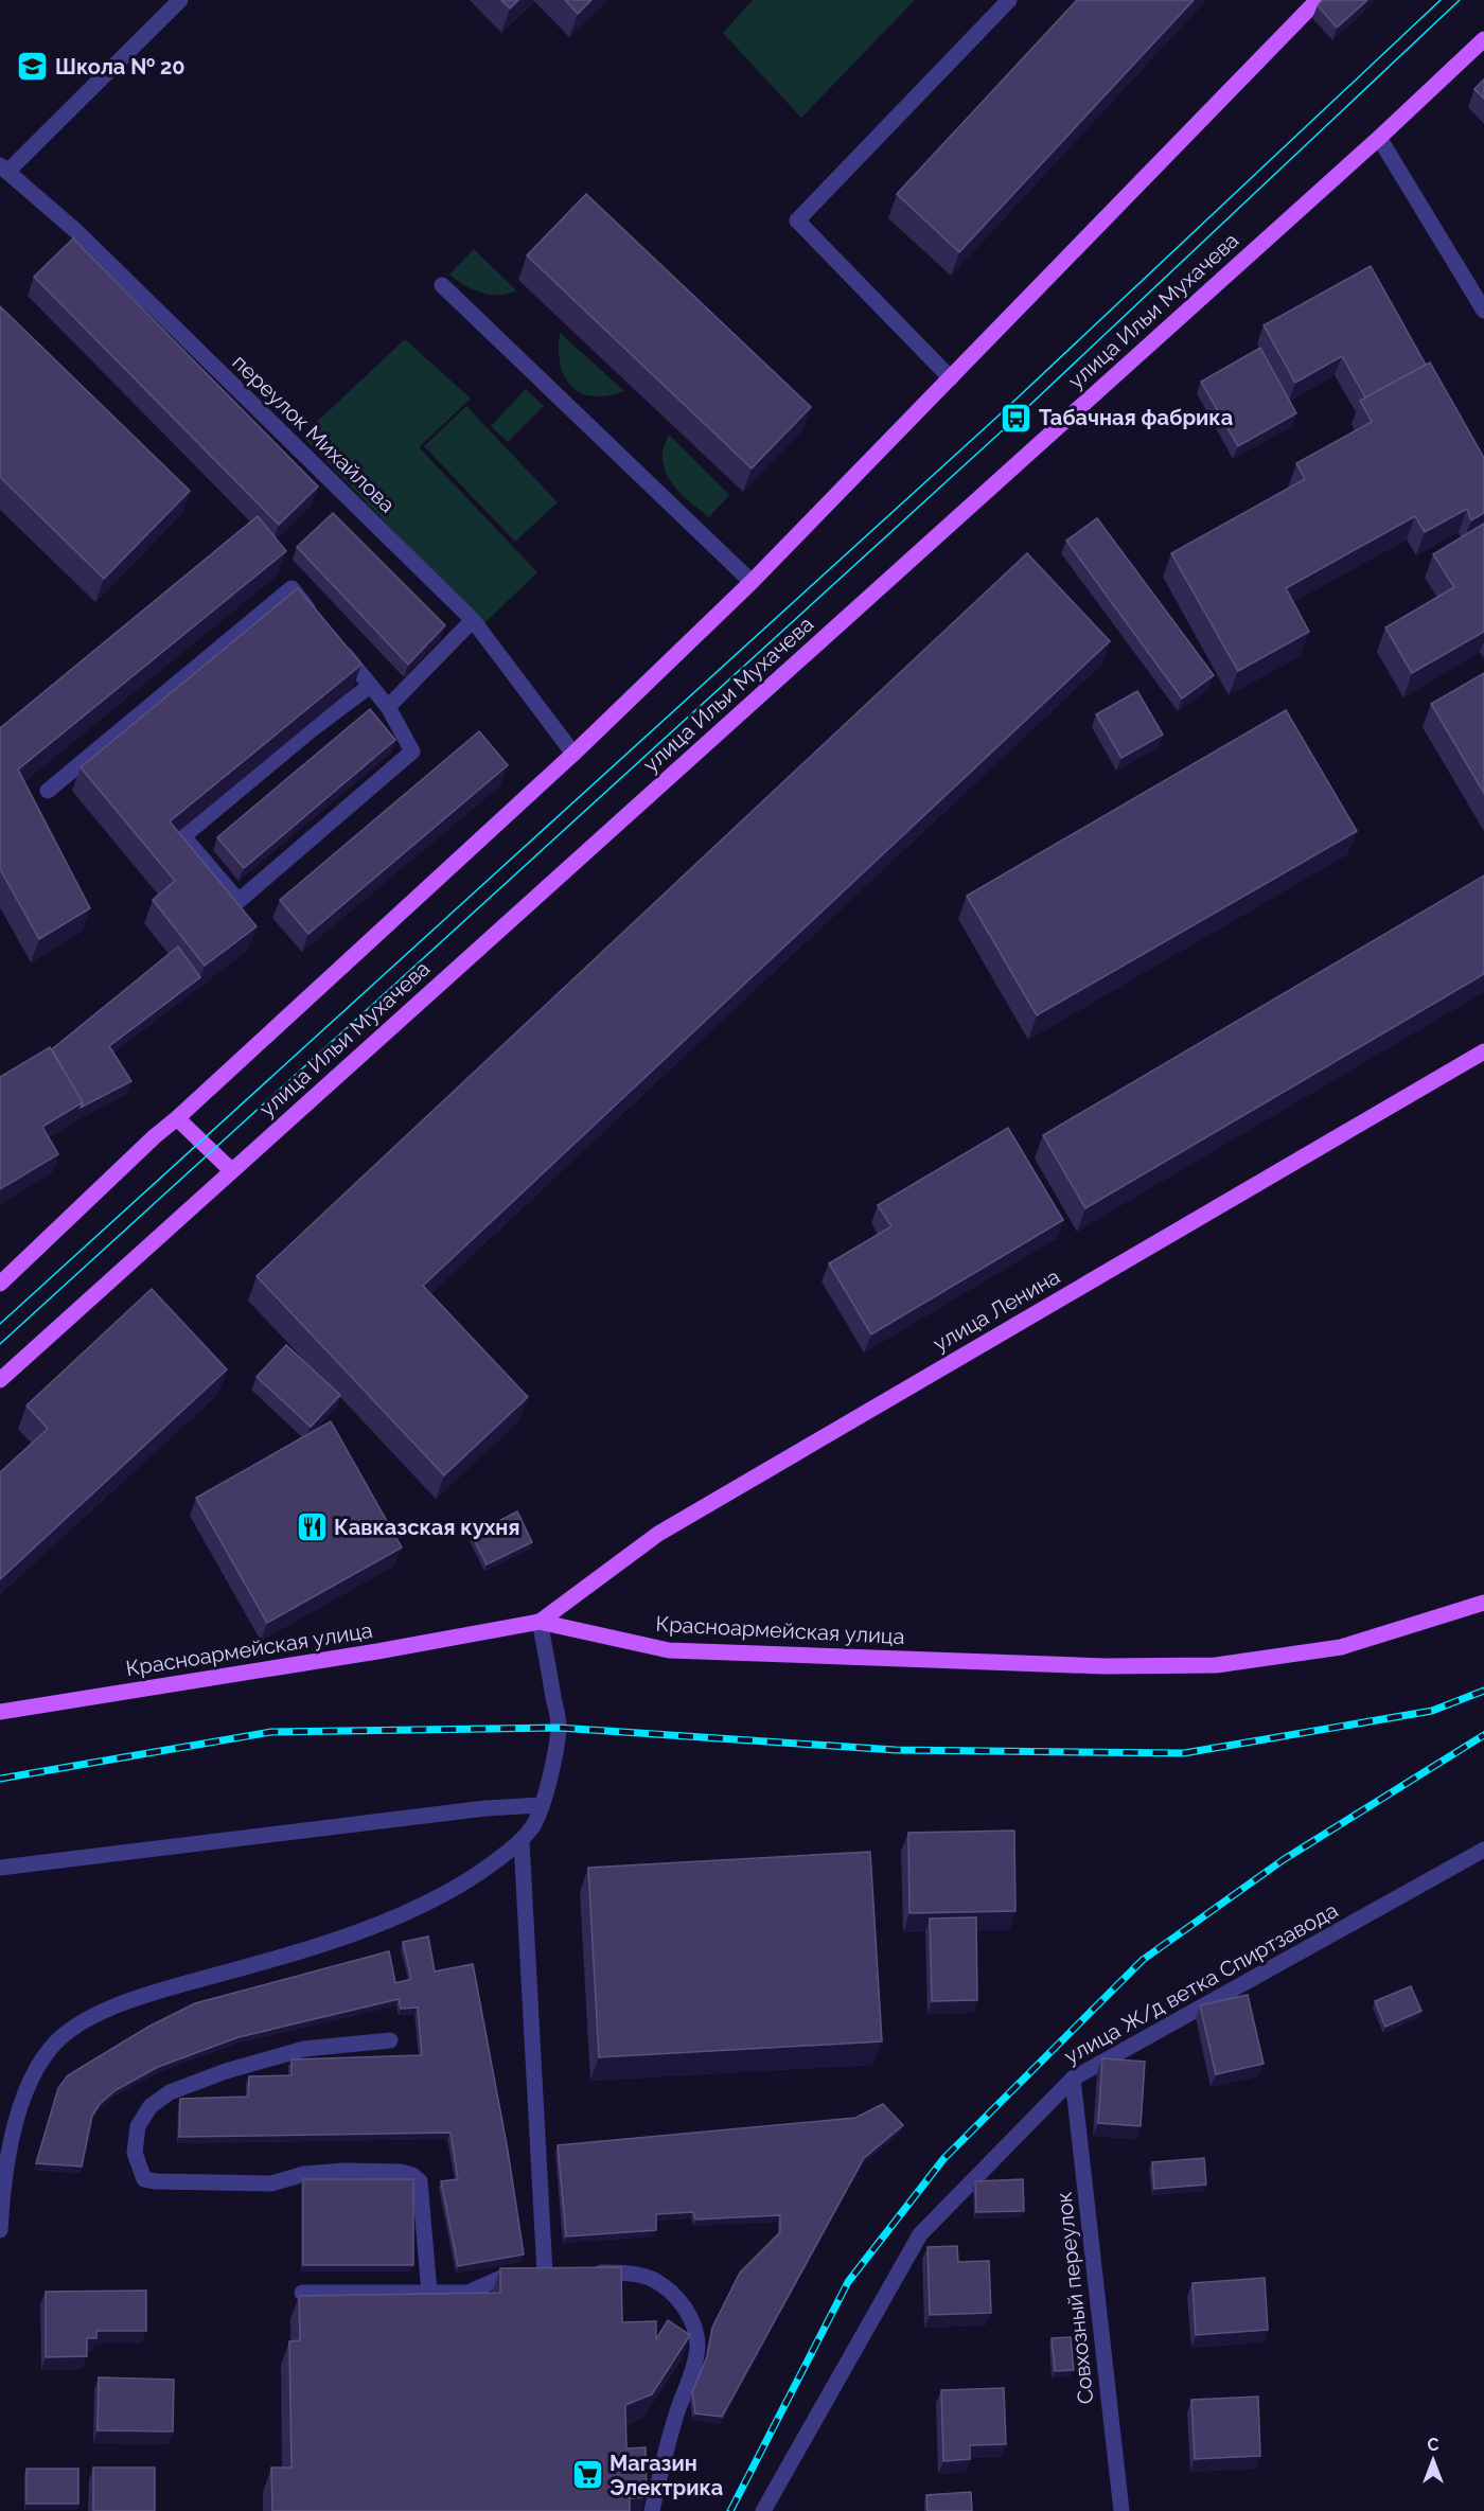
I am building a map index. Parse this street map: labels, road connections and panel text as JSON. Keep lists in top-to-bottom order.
{
  "streets": {
    "main road": ["улица Ильи Мухачева", "улица Ленина", "Красноармейская улица"],
    "street": ["переулок Михайлова", "улица Ж/д ветка Спиртзавода", "Совхозный переулок"]
  },
  "crossings": [
    ["улица Ленина", "Красноармейская улица"],
    ["улица Ж/д ветка Спиртзавода", "Совхозный переулок"]
  ],
  "places": {
    "school or university": ["Школа № 20"],
    "bus stop": ["Табачная фабрика"],
    "restaurant": ["Кавказская кухня"],
    "supermarket": ["Магазин Электрика"]
  },
  "north": "top"
}
